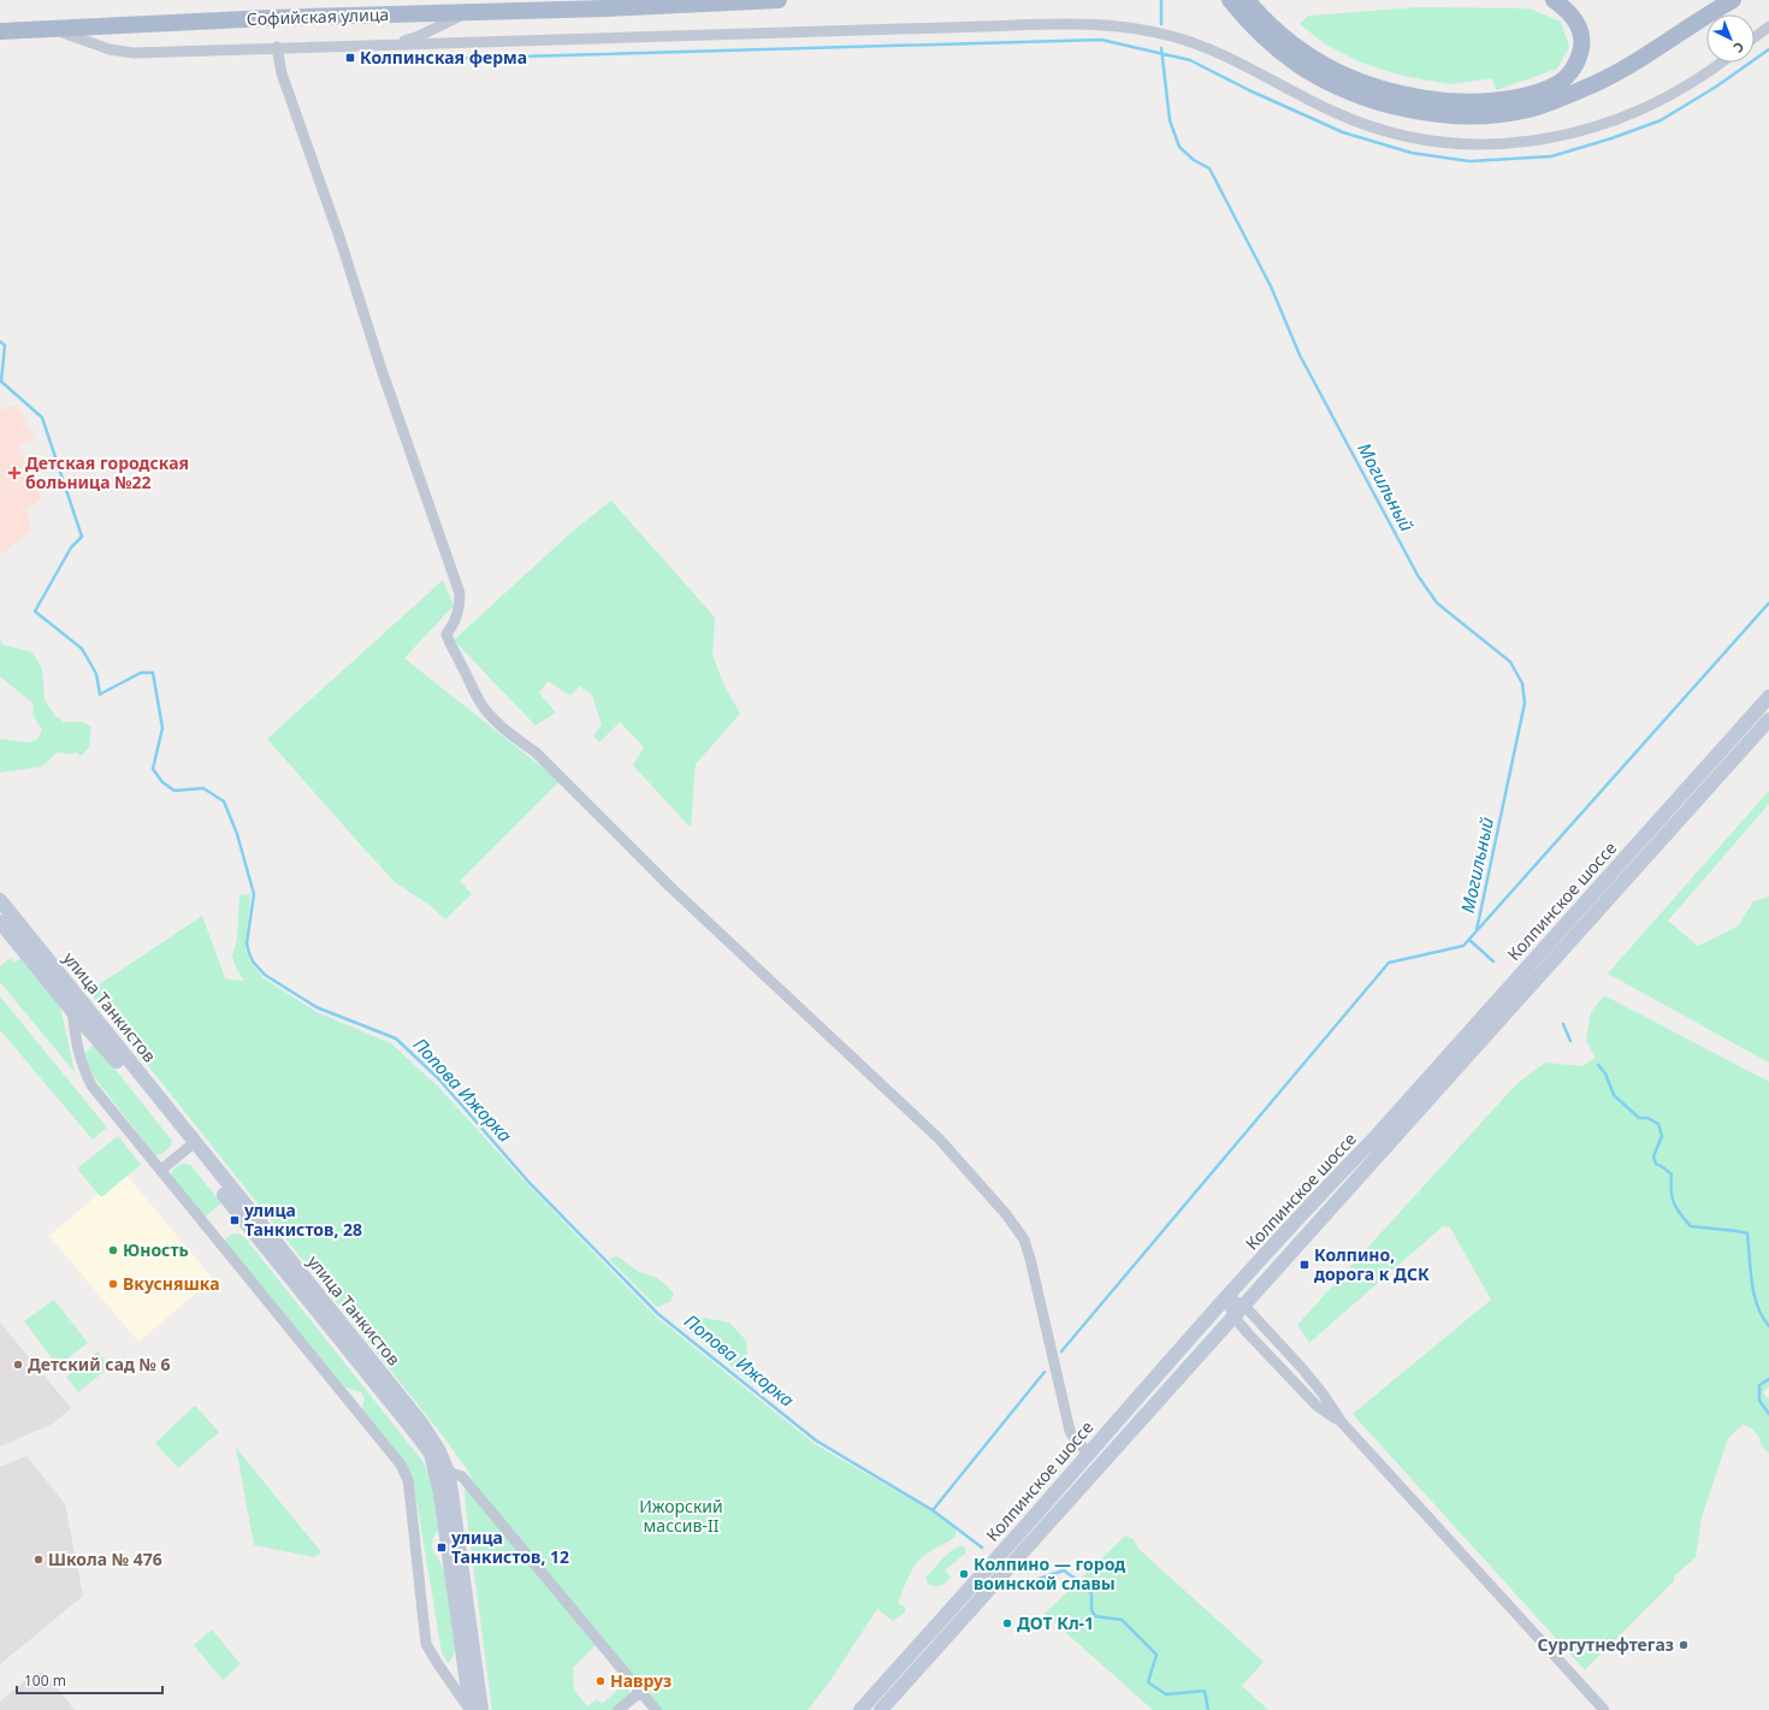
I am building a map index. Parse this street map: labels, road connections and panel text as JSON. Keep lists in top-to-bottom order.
{
  "streets": {
    "main road": ["Софийская улица", "Колпинское шоссе", "улица Танкистов"]
  },
  "water": ["Могильный", "Попова Ижорка"],
  "parks": ["Ижорский массив-II"],
  "places": {
    "transit": [
      "Колпинская ферма",
      "улица Танкистов, 28",
      "Колпино, дорога к ДСК",
      "улица Танкистов, 12"
    ],
    "health": ["Детская городская больница №22"],
    "other": [
      "Юность",
      "Вкусняшка",
      "Детский сад № 6",
      "Школа № 476",
      "Колпино — город воинской славы",
      "ДОТ Кл-1",
      "Сургутнефтегаз",
      "Навруз"
    ]
  },
  "scale_bar": "100 m",
  "north": "bottom right"
}
